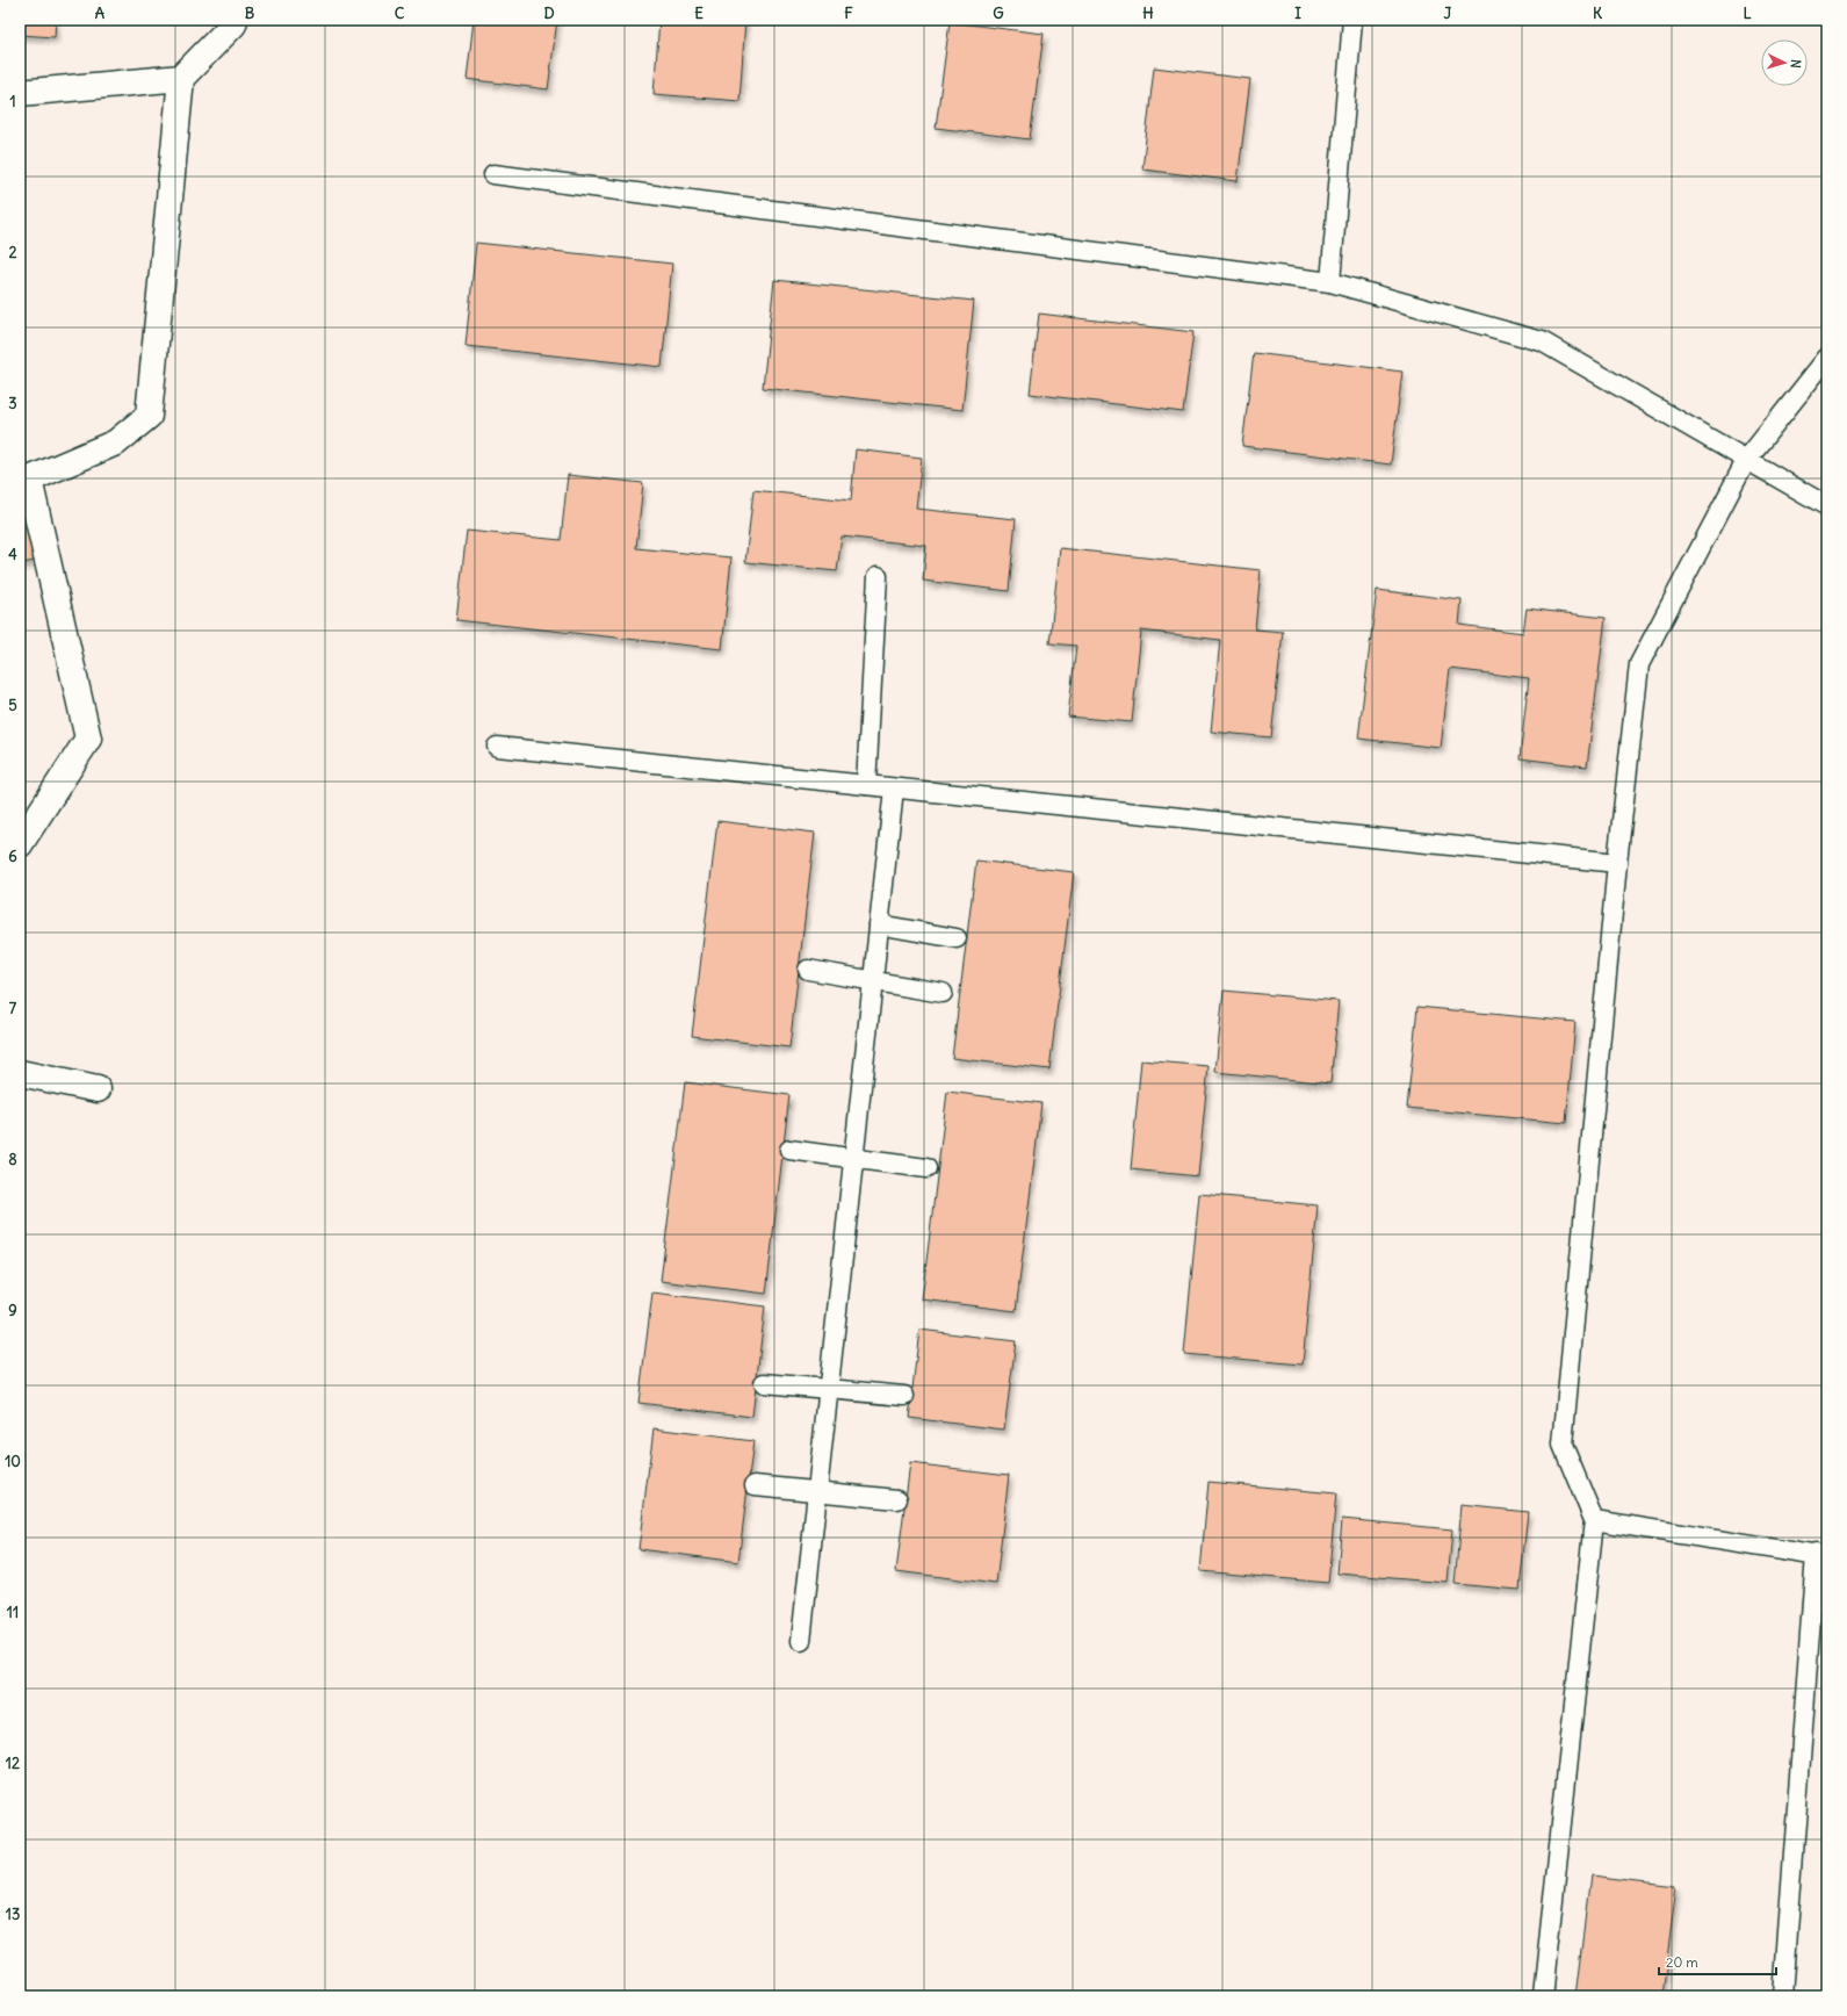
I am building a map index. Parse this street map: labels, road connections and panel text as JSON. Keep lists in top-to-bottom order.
{
  "scale_bar": "20 m",
  "north": "right",
  "grid": {
    "columns": [
      "A",
      "B",
      "C",
      "D",
      "E",
      "F",
      "G",
      "H",
      "I",
      "J",
      "K",
      "L"
    ],
    "rows": [
      "1",
      "2",
      "3",
      "4",
      "5",
      "6",
      "7",
      "8",
      "9",
      "10",
      "11",
      "12",
      "13"
    ]
  }
}
